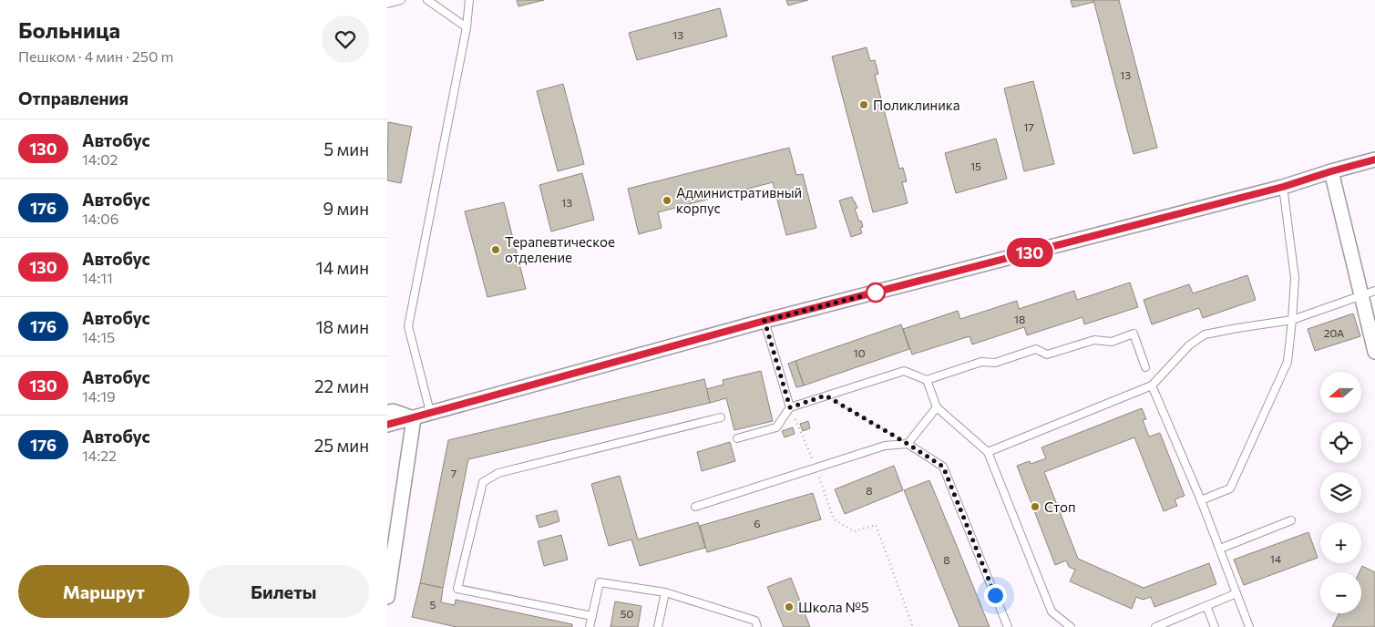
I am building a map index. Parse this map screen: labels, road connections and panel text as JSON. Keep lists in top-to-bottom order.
{
  "places": [
    "Поликлиника",
    "Административный корпус",
    "Терапевтическое отделение",
    "Стоп",
    "Школа №5"
  ],
  "lines": ["bus line 130"],
  "house_numbers": [
    "13",
    "13",
    "17",
    "15",
    "13",
    "18",
    "20А",
    "10",
    "7",
    "8",
    "6",
    "14",
    "8",
    "5",
    "50"
  ],
  "north": "left",
  "page": {
    "heading": [
      ["Больница", "Пешком · 4 мин · 250 m"],
      "Отправления"
    ],
    "on_map": "130",
    "list": [
      {
        "mark": "130",
        "name": "Автобус",
        "note": "14:02",
        "value": "5 мин"
      },
      {
        "mark": "176",
        "name": "Автобус",
        "note": "14:06",
        "value": "9 мин"
      },
      {
        "mark": "130",
        "name": "Автобус",
        "note": "14:11",
        "value": "14 мин"
      },
      {
        "mark": "176",
        "name": "Автобус",
        "note": "14:15",
        "value": "18 мин"
      },
      {
        "mark": "130",
        "name": "Автобус",
        "note": "14:19",
        "value": "22 мин"
      },
      {
        "mark": "176",
        "name": "Автобус",
        "note": "14:22",
        "value": "25 мин"
      }
    ],
    "map_buttons": ["+", "−"],
    "buttons": ["Маршрут", "Билеты"]
  }
}
